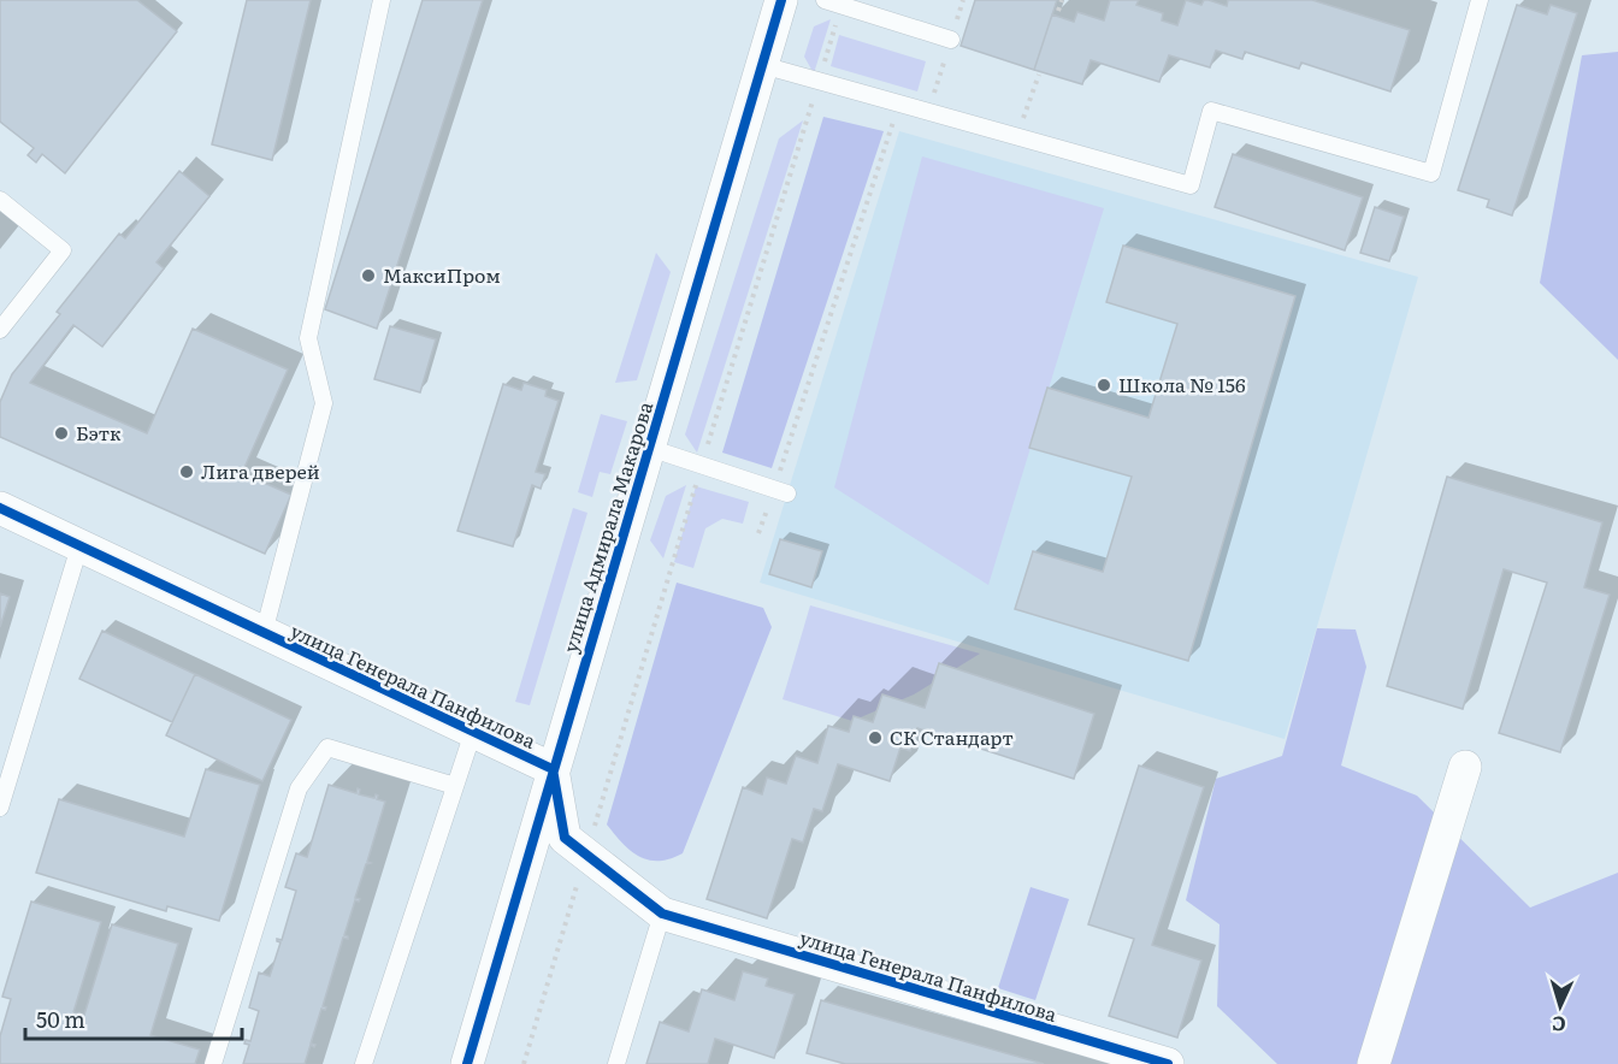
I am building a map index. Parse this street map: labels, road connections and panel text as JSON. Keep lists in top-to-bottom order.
{
  "streets": {
    "street": ["улица Адмирала Макарова", "улица Генерала Панфилова"]
  },
  "crossings": [
    ["улица Адмирала Макарова", "улица Генерала Панфилова"]
  ],
  "places": [
    "МаксиПром",
    "Школа № 156",
    "Бэтк",
    "Лига дверей",
    "СК Стандарт"
  ],
  "scale_bar": "50 m",
  "north": "bottom"
}
